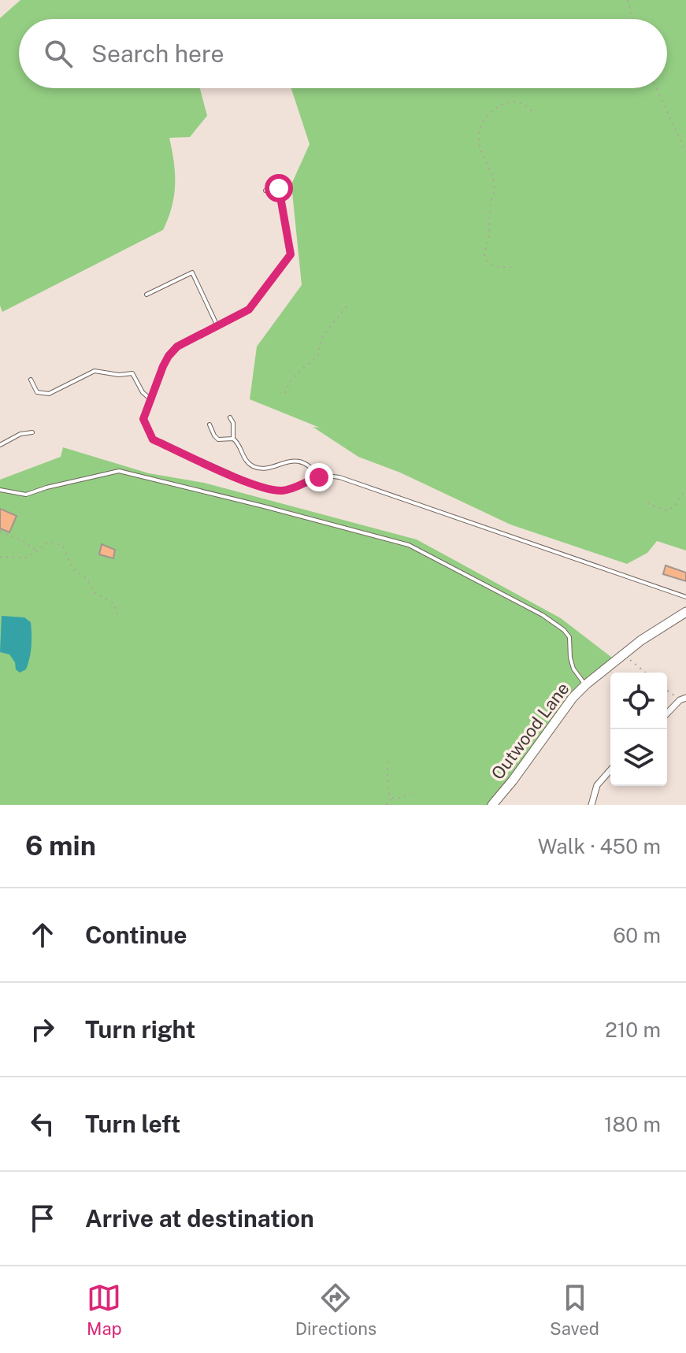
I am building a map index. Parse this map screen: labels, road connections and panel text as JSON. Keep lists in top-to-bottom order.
{
  "streets": {
    "main road": ["Outwood Lane"]
  },
  "page": {
    "search": "Search here",
    "heading": ["6 min", "Walk · 450 m"],
    "list": [
      ["Continue", "60 m"],
      ["Turn right", "210 m"],
      ["Turn left", "180 m"],
      "Arrive at destination"
    ],
    "nav": ["Map", "Directions", "Saved"]
  }
}
